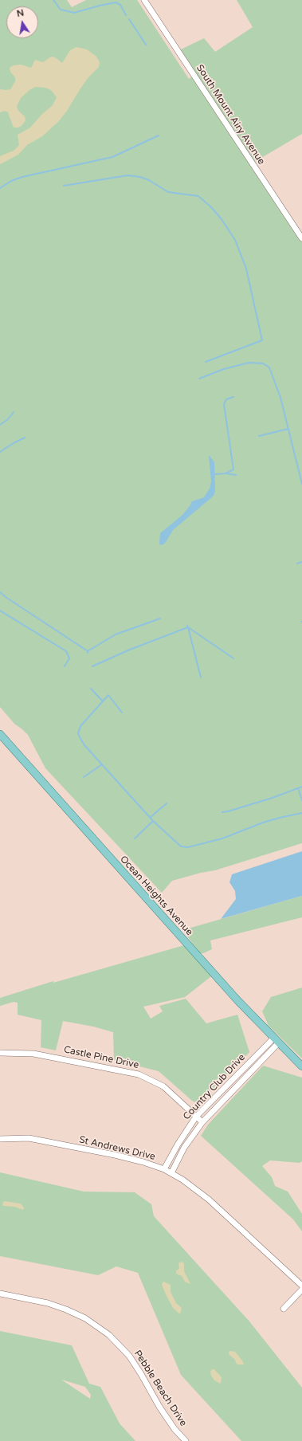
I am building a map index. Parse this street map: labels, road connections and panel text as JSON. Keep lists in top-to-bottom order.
{
  "streets": {
    "main road": ["Ocean Heights Avenue"],
    "street": [
      "South Mount Airy Avenue",
      "Castle Pine Drive",
      "Country Club Drive",
      "St Andrews Drive",
      "Pebble Beach Drive"
    ]
  },
  "crossings": [
    ["Ocean Heights Avenue", "Country Club Drive"],
    ["Castle Pine Drive", "Country Club Drive"],
    ["Country Club Drive", "St Andrews Drive"]
  ],
  "north": "top"
}
